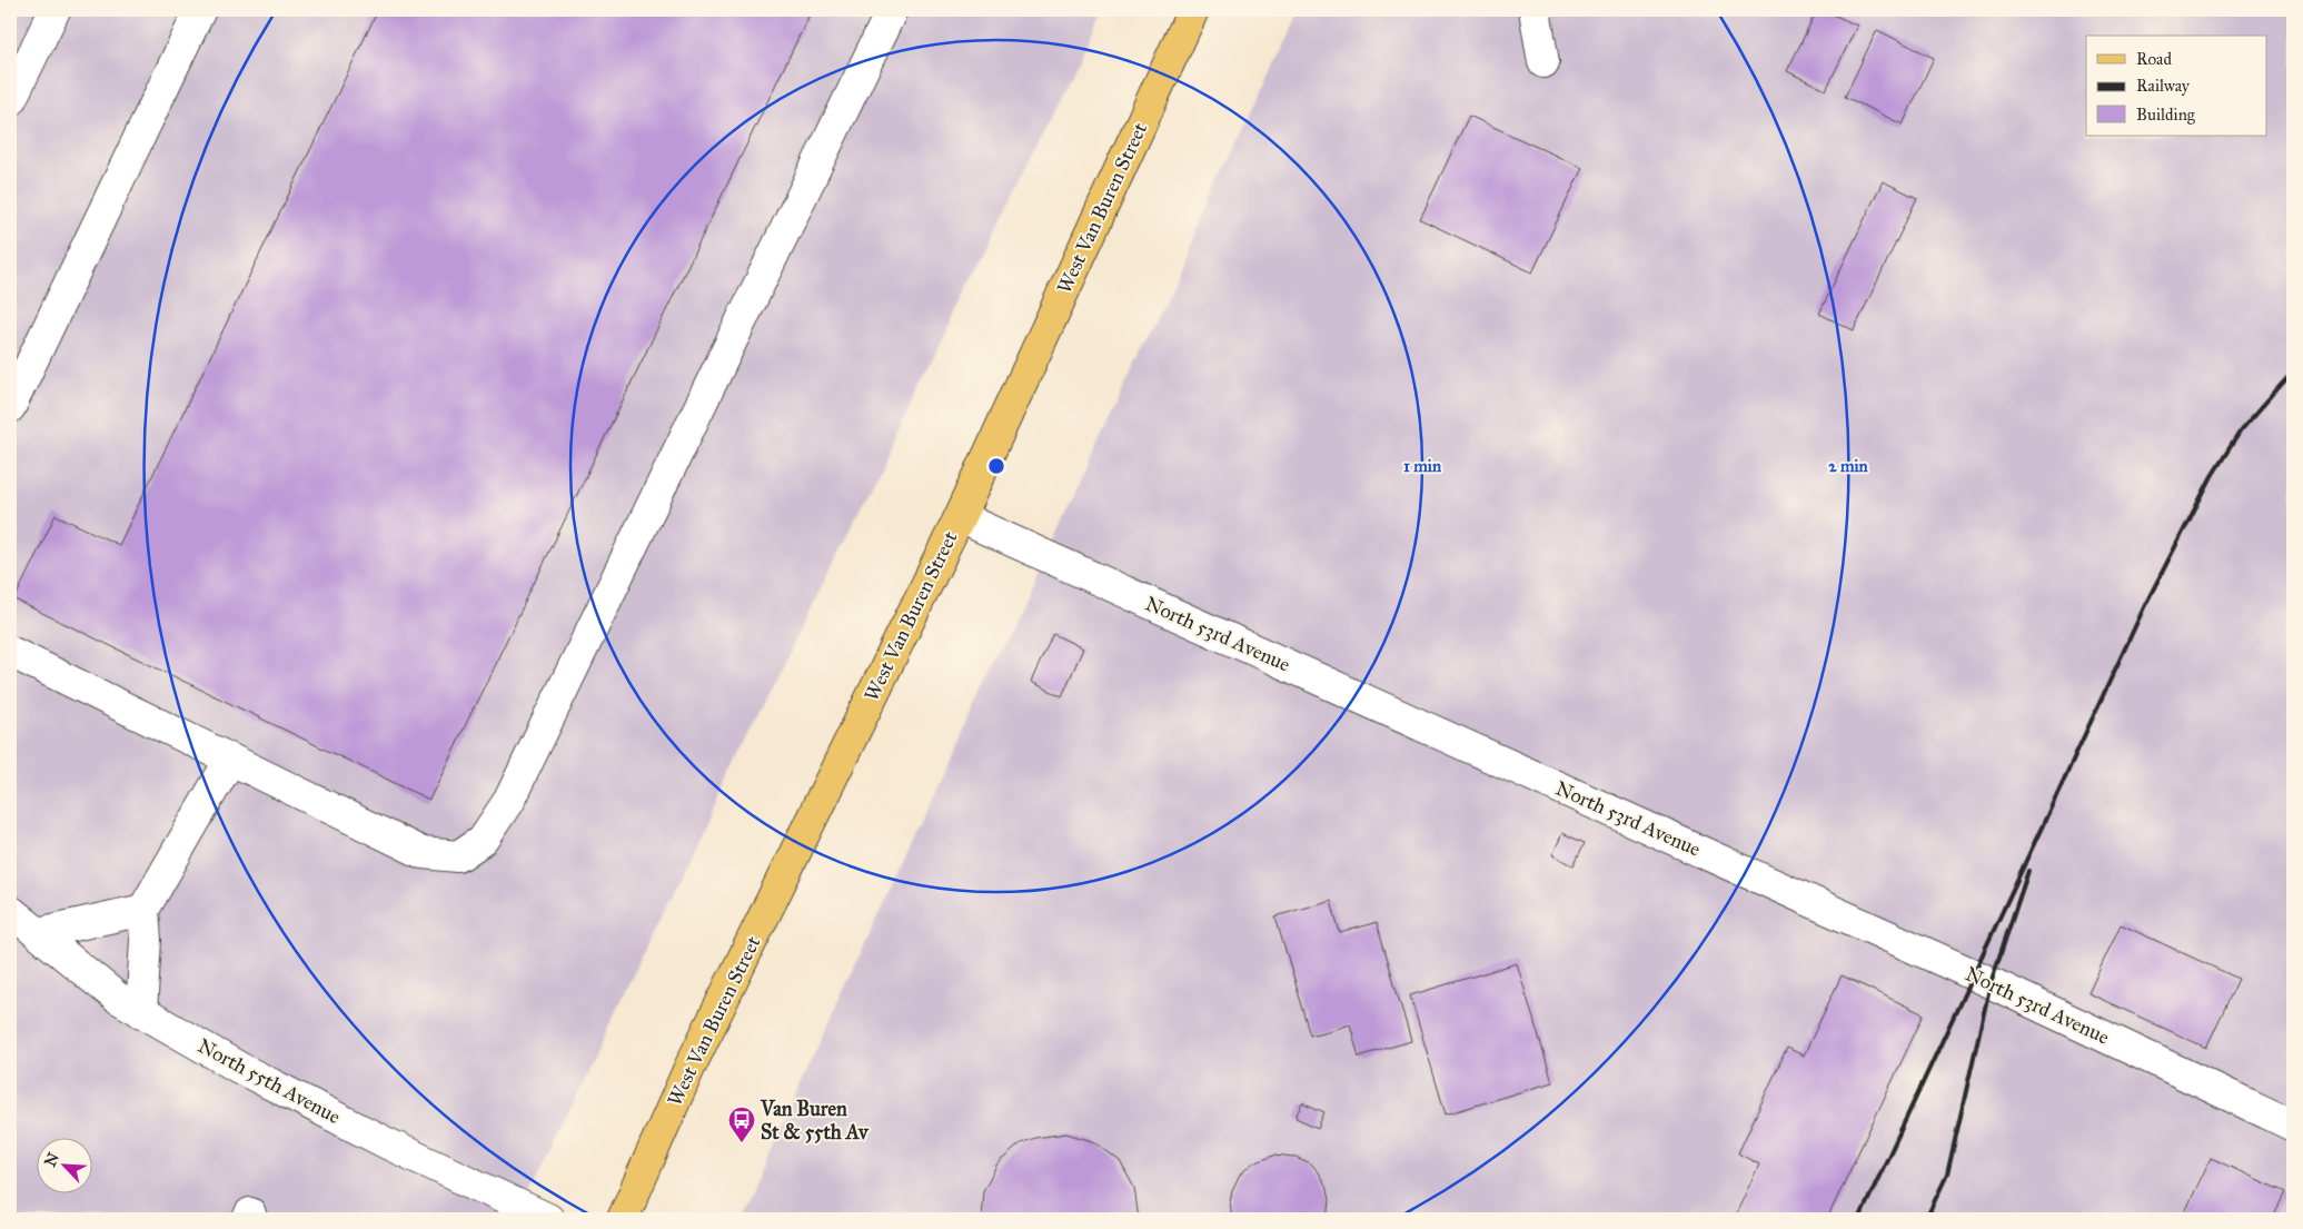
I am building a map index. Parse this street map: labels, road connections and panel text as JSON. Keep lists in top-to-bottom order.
{
  "streets": {
    "main road": ["West Van Buren Street"],
    "street": ["North 53rd Avenue", "North 55th Avenue"]
  },
  "crossings": [
    ["West Van Buren Street", "North 53rd Avenue"]
  ],
  "places": {
    "bus stop": ["Van Buren St & 55th Av"]
  },
  "legend": ["Road", "Railway", "Building"],
  "north": "top left",
  "rings": ["1 min", "2 min"]
}
